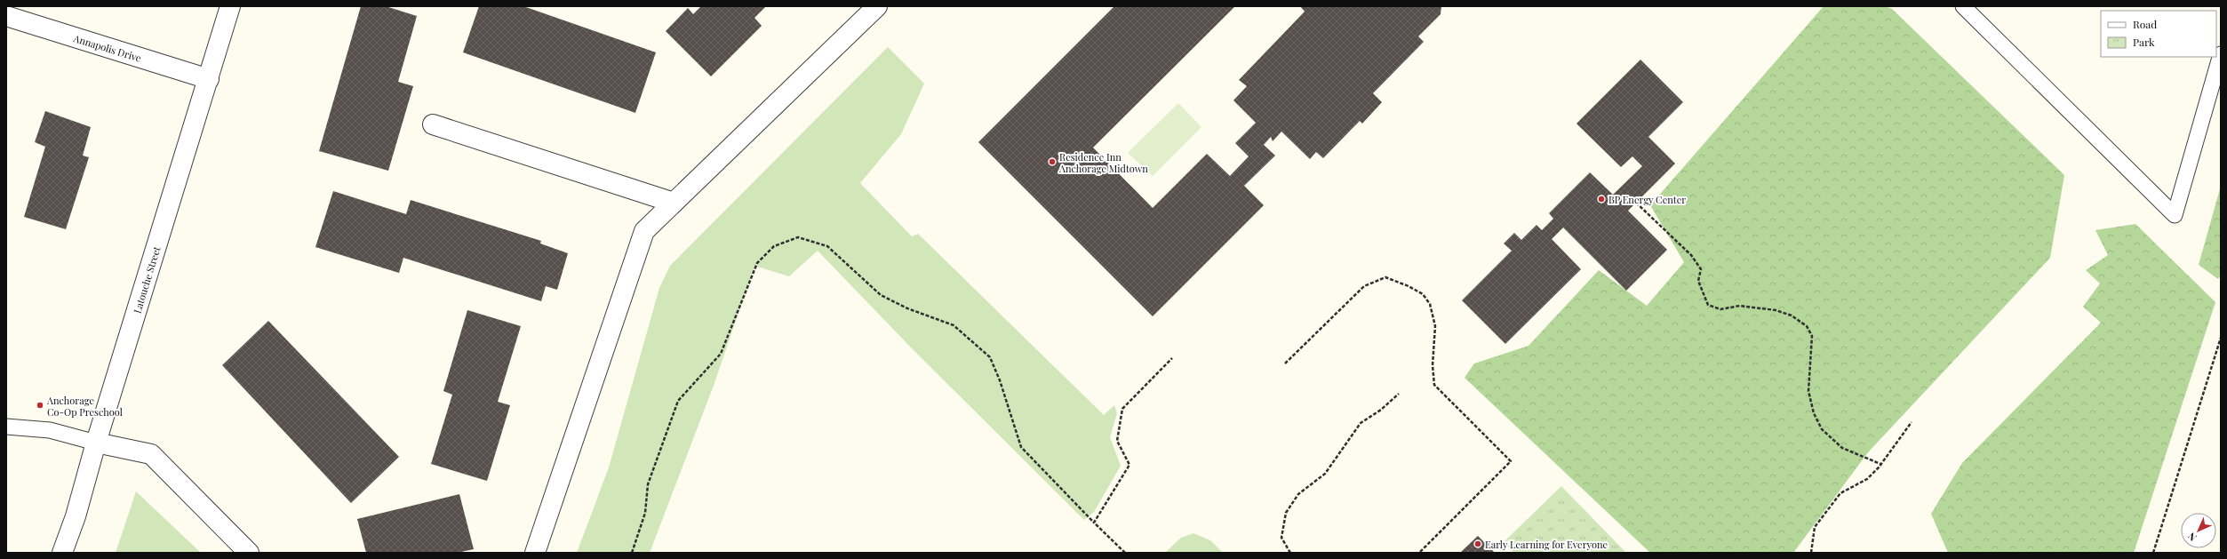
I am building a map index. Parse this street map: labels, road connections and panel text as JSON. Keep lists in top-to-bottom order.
{
  "streets": {
    "street": ["Annapolis Drive", "Latouche Street"]
  },
  "crossings": [
    ["Annapolis Drive", "Latouche Street"]
  ],
  "places": [
    "Residence Inn Anchorage Midtown",
    "BP Energy Center",
    "Anchorage Co-Op Preschool",
    "Early Learning for Everyone"
  ],
  "legend": ["Road", "Park"],
  "north": "bottom left"
}
